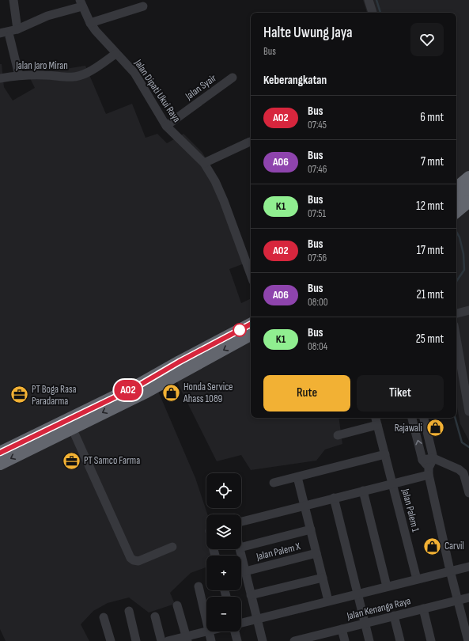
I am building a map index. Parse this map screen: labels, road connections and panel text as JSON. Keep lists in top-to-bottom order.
{
  "streets": {
    "street": [
      "Jalan Jaro Miran",
      "Jalan Syair",
      "Jalan Dipati Ukui Raya",
      "Jalan Palem 1",
      "Jalan Palem X",
      "Jalan Kenanga Raya"
    ]
  },
  "crossings": [
    ["Jalan Jaro Miran", "Jalan Dipati Ukui Raya"],
    ["Jalan Syair", "Jalan Dipati Ukui Raya"]
  ],
  "places": {
    "shop": ["Honda Service Ahass 1089", "Rajawali", "Carvil"],
    "office": ["PT Boga Rasa Paradarma", "PT Samco Farma"]
  },
  "lines": ["bus line A02"],
  "page": {
    "on_map": "A02",
    "heading": [
      ["Halte Uwung Jaya", "Bus"],
      "Keberangkatan"
    ],
    "list": [
      {
        "mark": "A02",
        "name": "Bus",
        "note": "07:45",
        "value": "6 mnt"
      },
      {
        "mark": "A06",
        "name": "Bus",
        "note": "07:46",
        "value": "7 mnt"
      },
      {
        "mark": "K1",
        "name": "Bus",
        "note": "07:51",
        "value": "12 mnt"
      },
      {
        "mark": "A02",
        "name": "Bus",
        "note": "07:56",
        "value": "17 mnt"
      },
      {
        "mark": "A06",
        "name": "Bus",
        "note": "08:00",
        "value": "21 mnt"
      },
      {
        "mark": "K1",
        "name": "Bus",
        "note": "08:04",
        "value": "25 mnt"
      }
    ],
    "buttons": ["Rute", "Tiket"],
    "map_buttons": ["+", "−"]
  }
}
